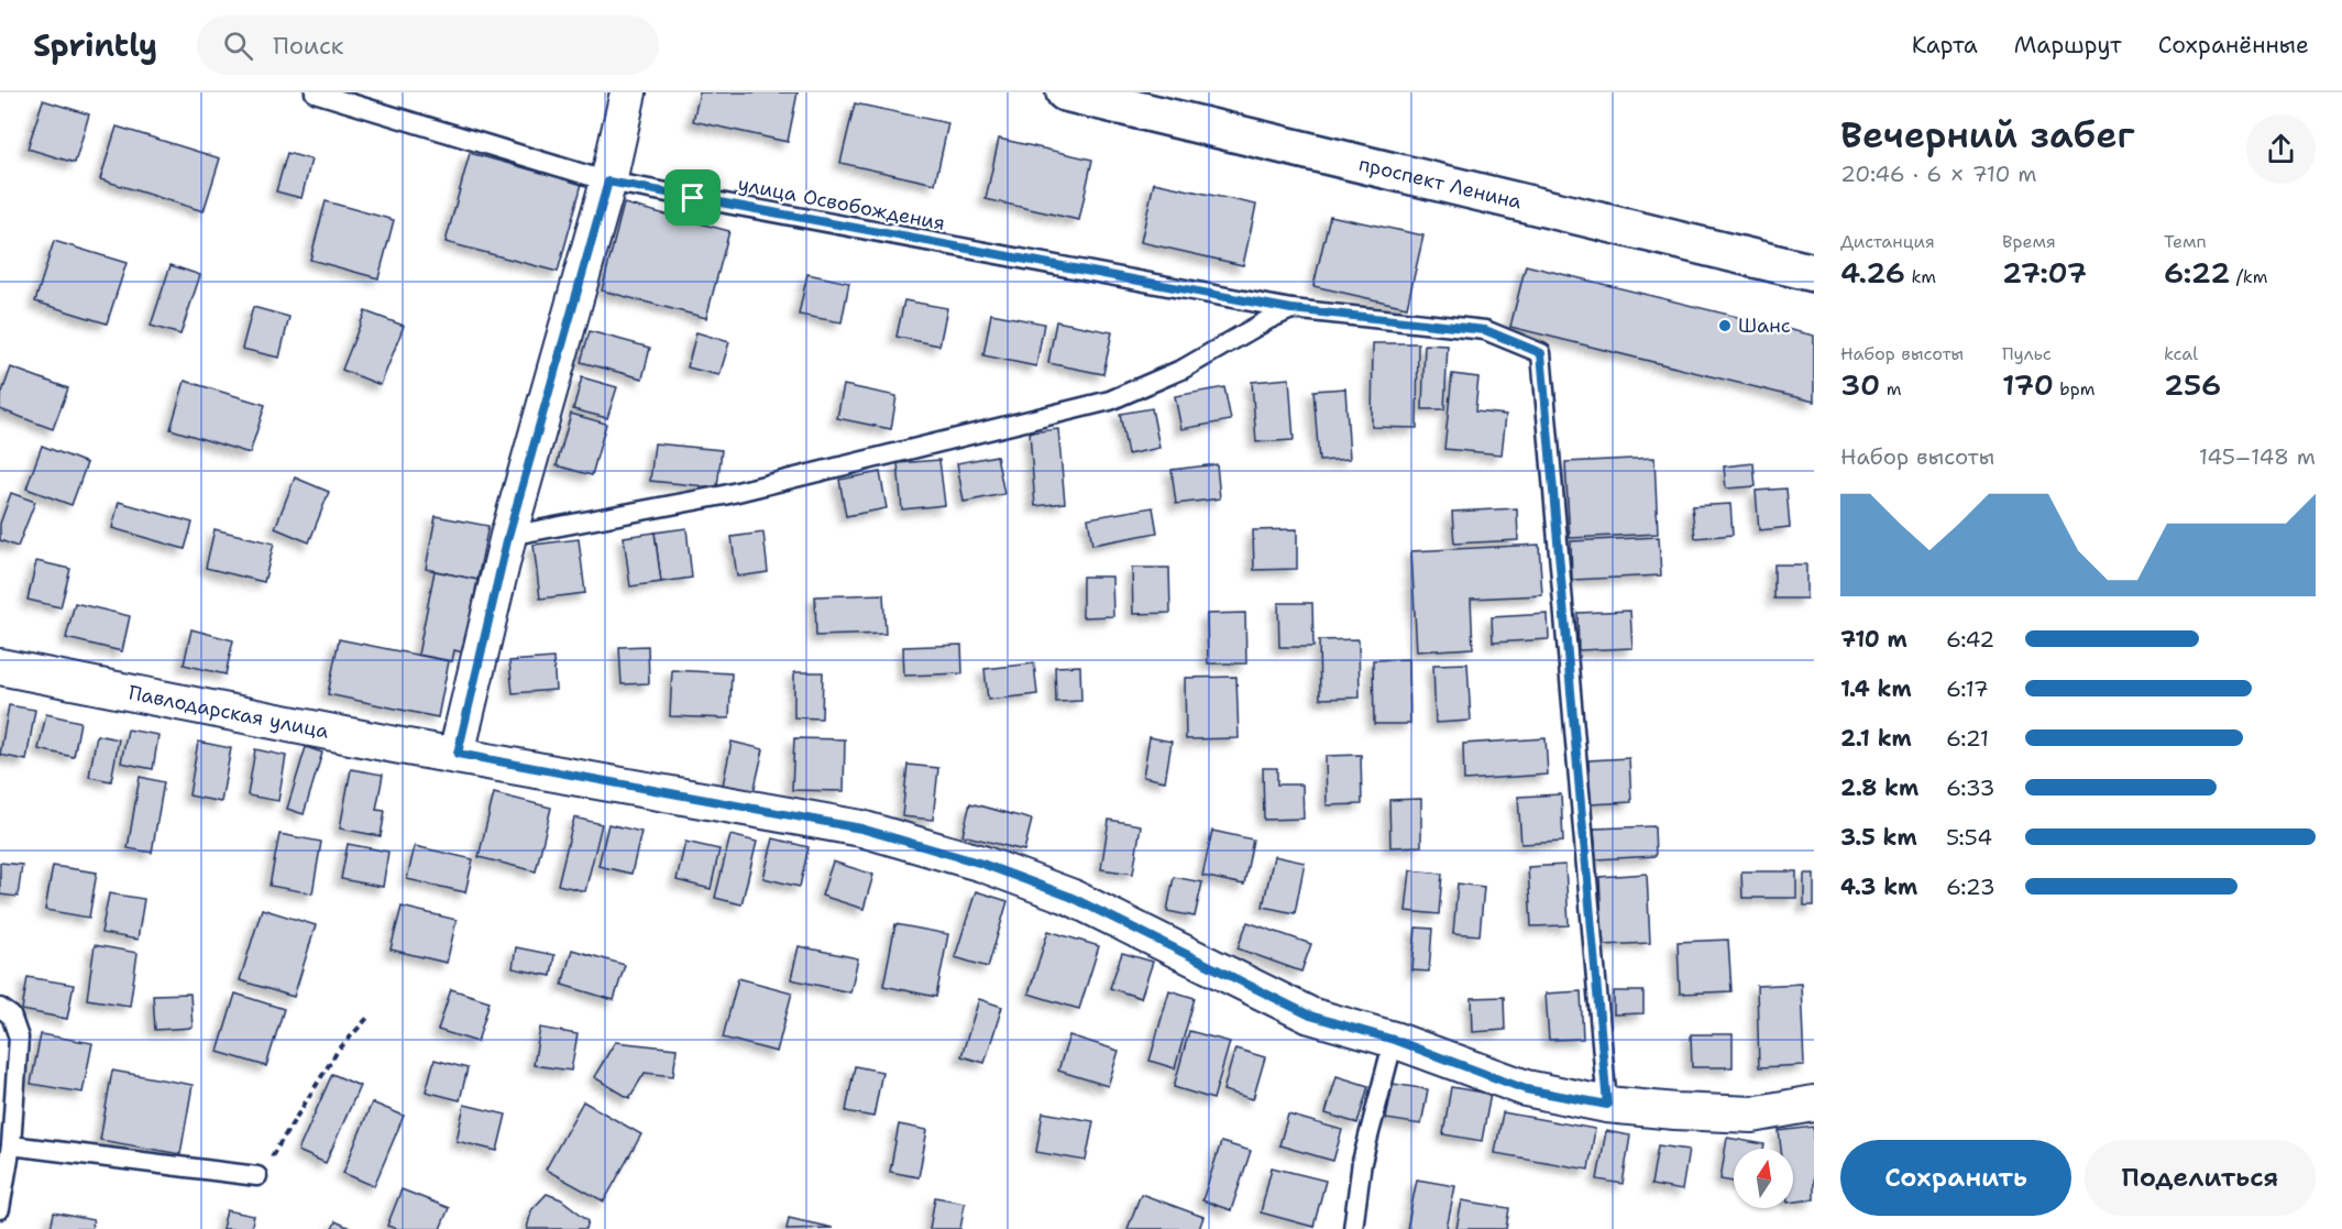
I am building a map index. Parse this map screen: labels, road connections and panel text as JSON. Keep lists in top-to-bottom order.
{
  "streets": {
    "main road": ["проспект Ленина"],
    "street": ["Павлодарская улица"],
    "lane": ["улица Освобождения"]
  },
  "crossings": [
    ["улица Освобождения", "Павлодарская улица"]
  ],
  "places": ["Шанс"],
  "north": "top",
  "page": {
    "header": "Sprintly",
    "search": "Поиск",
    "nav": ["Карта", "Маршрут", "Сохранённые"],
    "heading": ["Вечерний забег", "20:46 · 6 × 710 m"],
    "stats": [
      ["Дистанция", "4.26 km"],
      ["Время", "27:07"],
      ["Темп", "6:22 /km"],
      ["Набор высоты", "30 m"],
      ["Пульс", "170 bpm"],
      ["kcal", "256"]
    ],
    "chart": ["Набор высоты", "145–148 m"],
    "list": [
      {
        "name": "710 m",
        "note": "6:42"
      },
      {
        "name": "1.4 km",
        "note": "6:17"
      },
      {
        "name": "2.1 km",
        "note": "6:21"
      },
      {
        "name": "2.8 km",
        "note": "6:33"
      },
      {
        "name": "3.5 km",
        "note": "5:54"
      },
      {
        "name": "4.3 km",
        "note": "6:23"
      }
    ],
    "buttons": ["Сохранить", "Поделиться"]
  }
}
